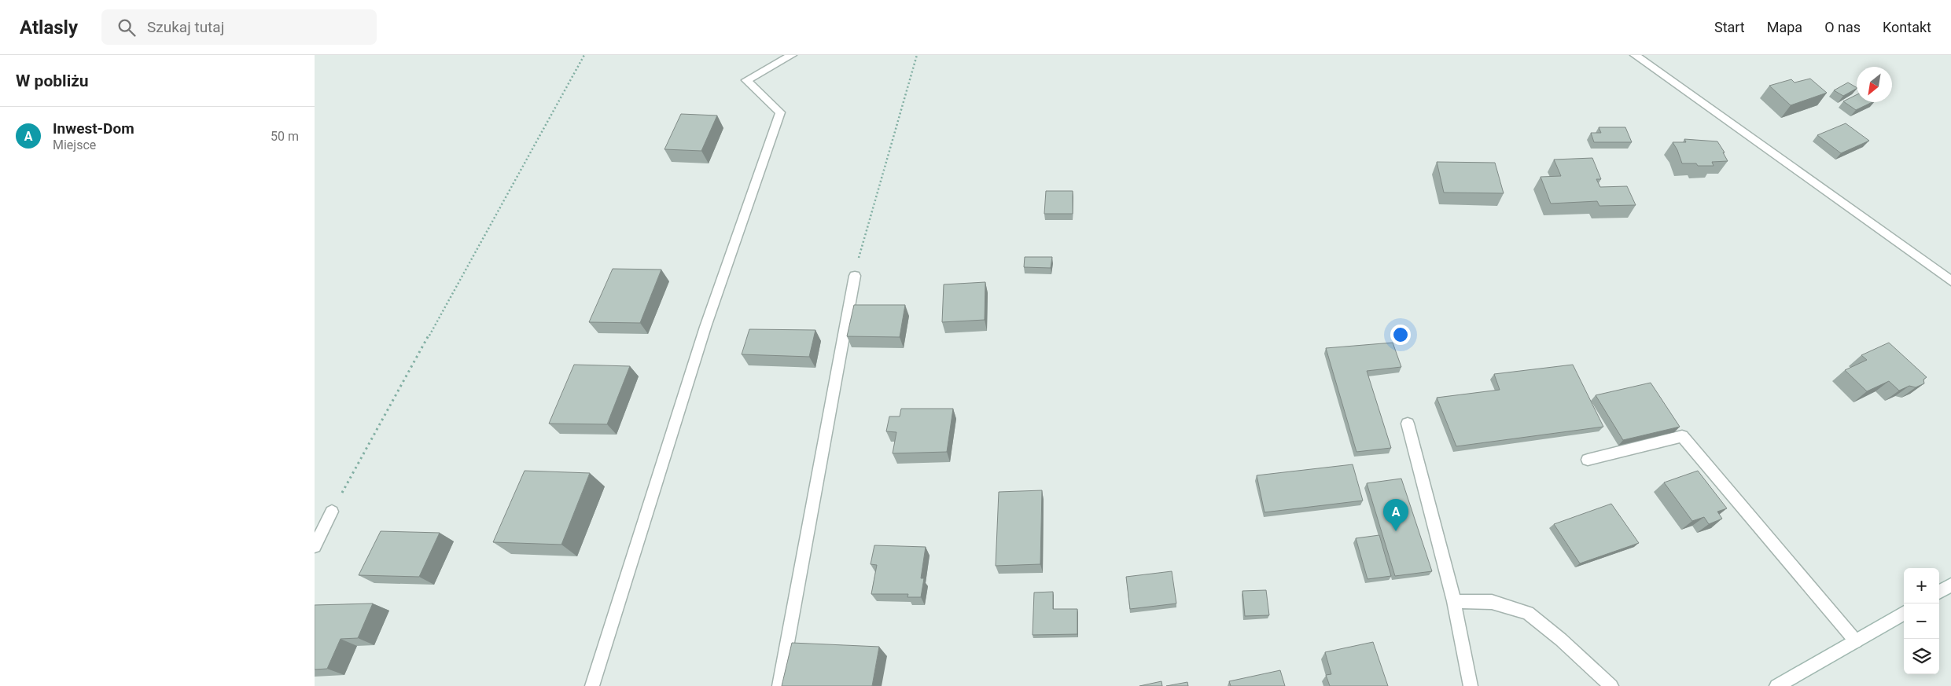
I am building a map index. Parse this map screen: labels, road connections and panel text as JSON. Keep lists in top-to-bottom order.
{
  "north": "bottom left",
  "page": {
    "header": "Atlasly",
    "search": "Szukaj tutaj",
    "nav": [
      "Start",
      "Mapa",
      "O nas",
      "Kontakt"
    ],
    "heading": "W pobliżu",
    "list": [
      {
        "mark": "A",
        "name": "Inwest-Dom",
        "note": "Miejsce",
        "value": "50 m"
      }
    ],
    "pins": "A",
    "map_buttons": ["+", "−"]
  }
}
